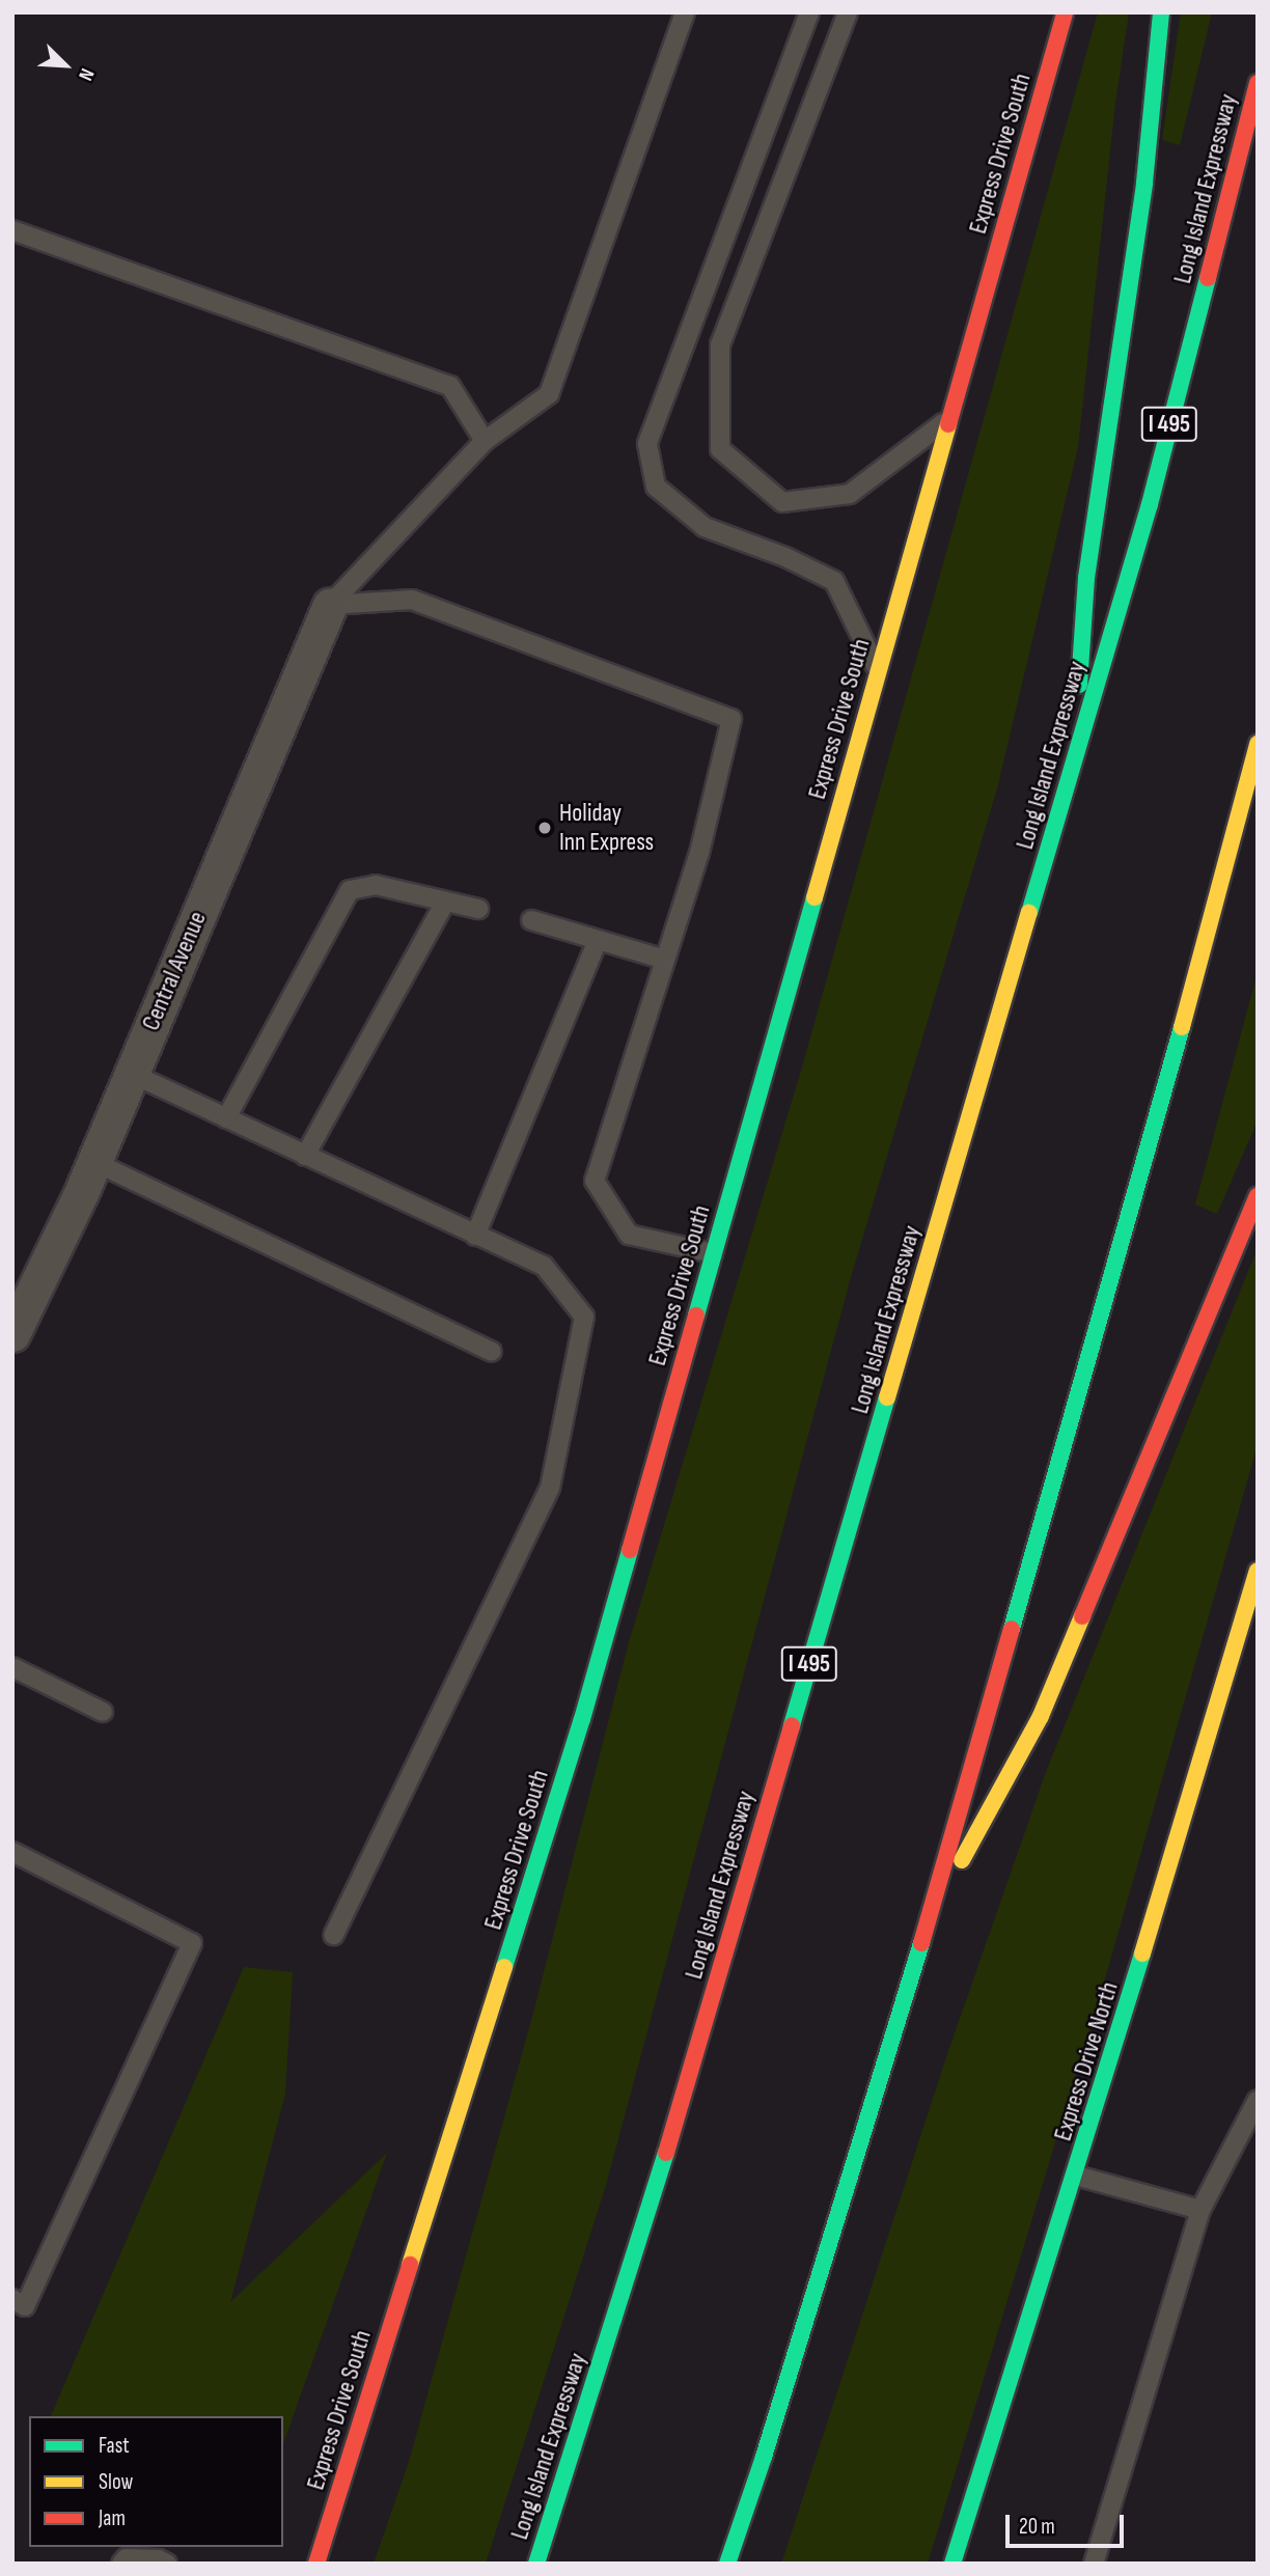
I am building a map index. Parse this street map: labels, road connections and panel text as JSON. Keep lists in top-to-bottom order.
{
  "streets": {
    "main road": [
      "Express Drive South",
      "Long Island Expressway",
      "I 495",
      "Express Drive North"
    ],
    "street": ["Central Avenue"]
  },
  "places": ["Holiday Inn Express"],
  "legend": ["Fast", "Slow", "Jam"],
  "scale_bar": "20 m",
  "north": "bottom right"
}
